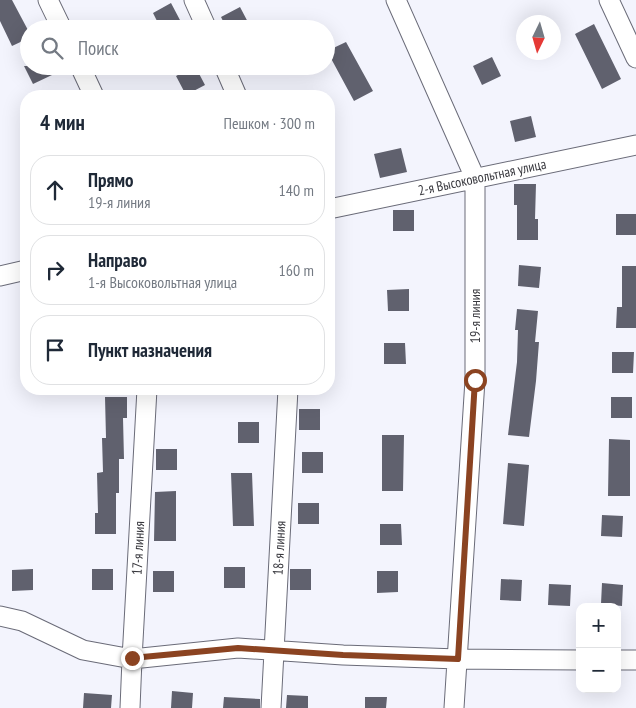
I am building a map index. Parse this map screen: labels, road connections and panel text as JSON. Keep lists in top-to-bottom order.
{
  "streets": {
    "street": [
      "2-я Высоковольтная улица",
      "19-я линия",
      "17-я линия",
      "18-я линия"
    ]
  },
  "crossings": [
    ["2-я Высоковольтная улица", "19-я линия"]
  ],
  "north": "bottom",
  "page": {
    "search": "Поиск",
    "heading": ["4 мин", "Пешком · 300 m"],
    "list": [
      ["Прямо", "19-я линия", "140 m"],
      ["Направо", "1-я Высоковольтная улица", "160 m"],
      "Пункт назначения"
    ],
    "map_buttons": ["+", "−"]
  }
}
